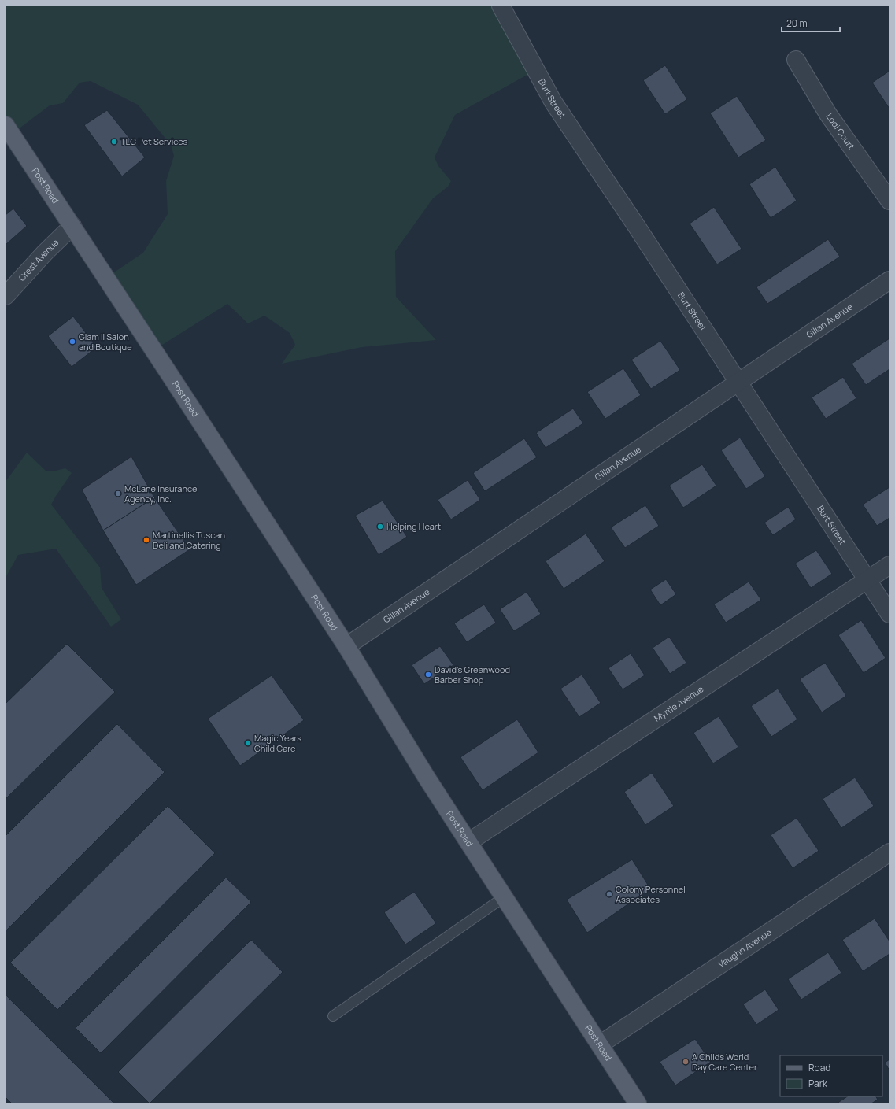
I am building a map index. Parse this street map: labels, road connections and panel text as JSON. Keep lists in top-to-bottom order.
{
  "streets": {
    "main road": ["Post Road"],
    "street": [
      "Burt Street",
      "Lodi Court",
      "Crest Avenue",
      "Gillan Avenue",
      "Myrtle Avenue",
      "Vaughn Avenue"
    ]
  },
  "crossings": [
    ["Burt Street", "Gillan Avenue"],
    ["Burt Street", "Myrtle Avenue"],
    ["Post Road", "Crest Avenue"],
    ["Post Road", "Gillan Avenue"],
    ["Post Road", "Myrtle Avenue"],
    ["Post Road", "Vaughn Avenue"]
  ],
  "places": [
    "TLC Pet Services",
    "Glam II Salon and Boutique",
    "McLane Insurance Agency, Inc.",
    "Helping Heart",
    "Martinellis Tuscan Deli and Catering",
    "David's Greenwood Barber Shop",
    "Magic Years Child Care",
    "Colony Personnel Associates",
    "A Childs World Day Care Center"
  ],
  "legend": ["Road", "Park"],
  "scale_bar": "20 m"
}
